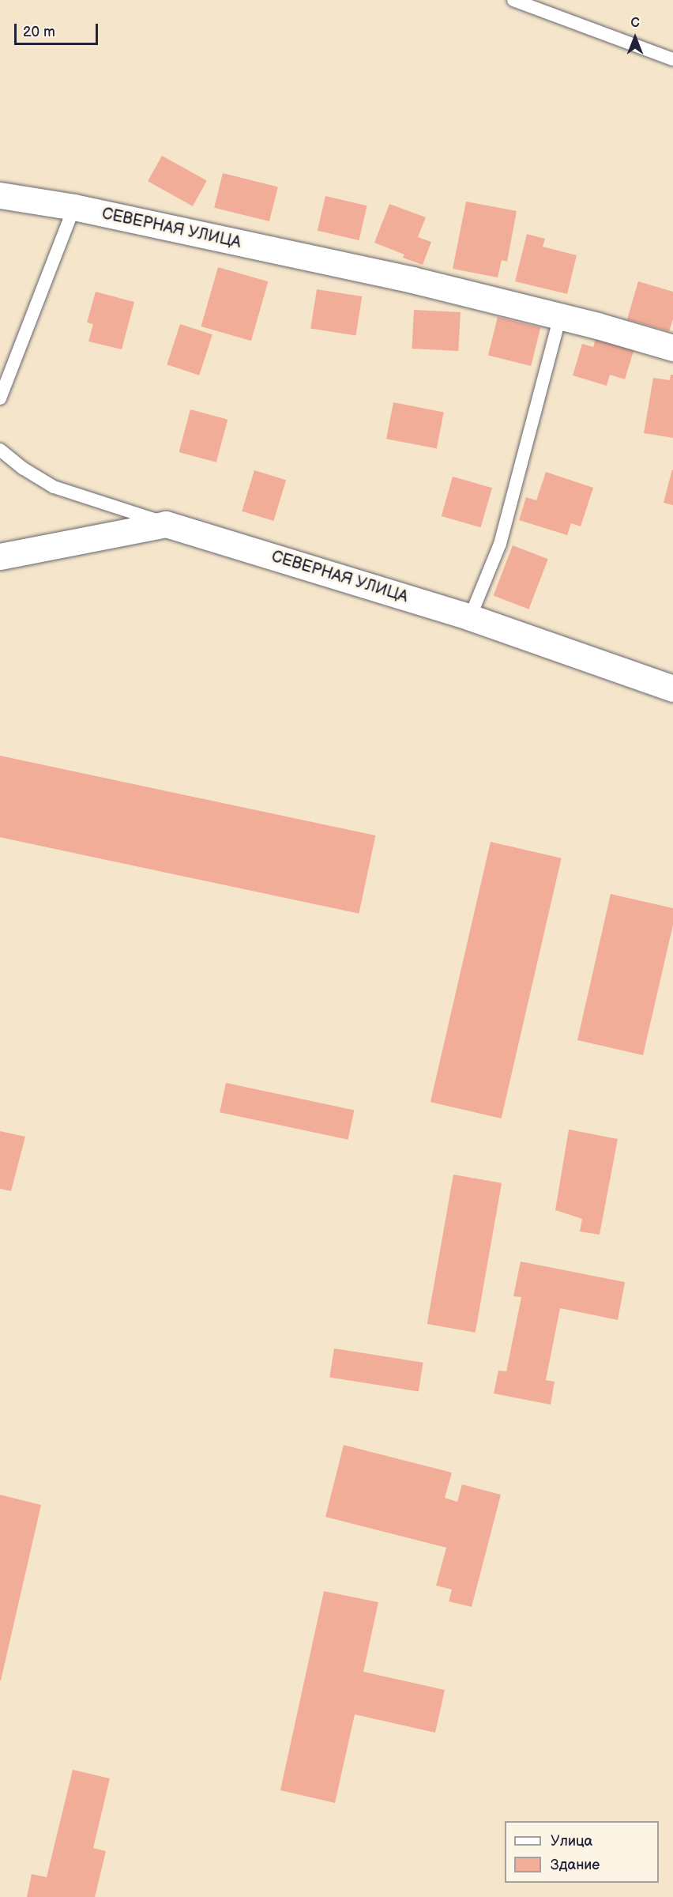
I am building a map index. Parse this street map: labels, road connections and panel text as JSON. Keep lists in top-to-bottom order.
{
  "streets": {
    "street": ["СЕВЕРНАЯ УЛИЦА"]
  },
  "legend": ["Улица", "Здание"],
  "scale_bar": "20 m",
  "north": "top"
}
